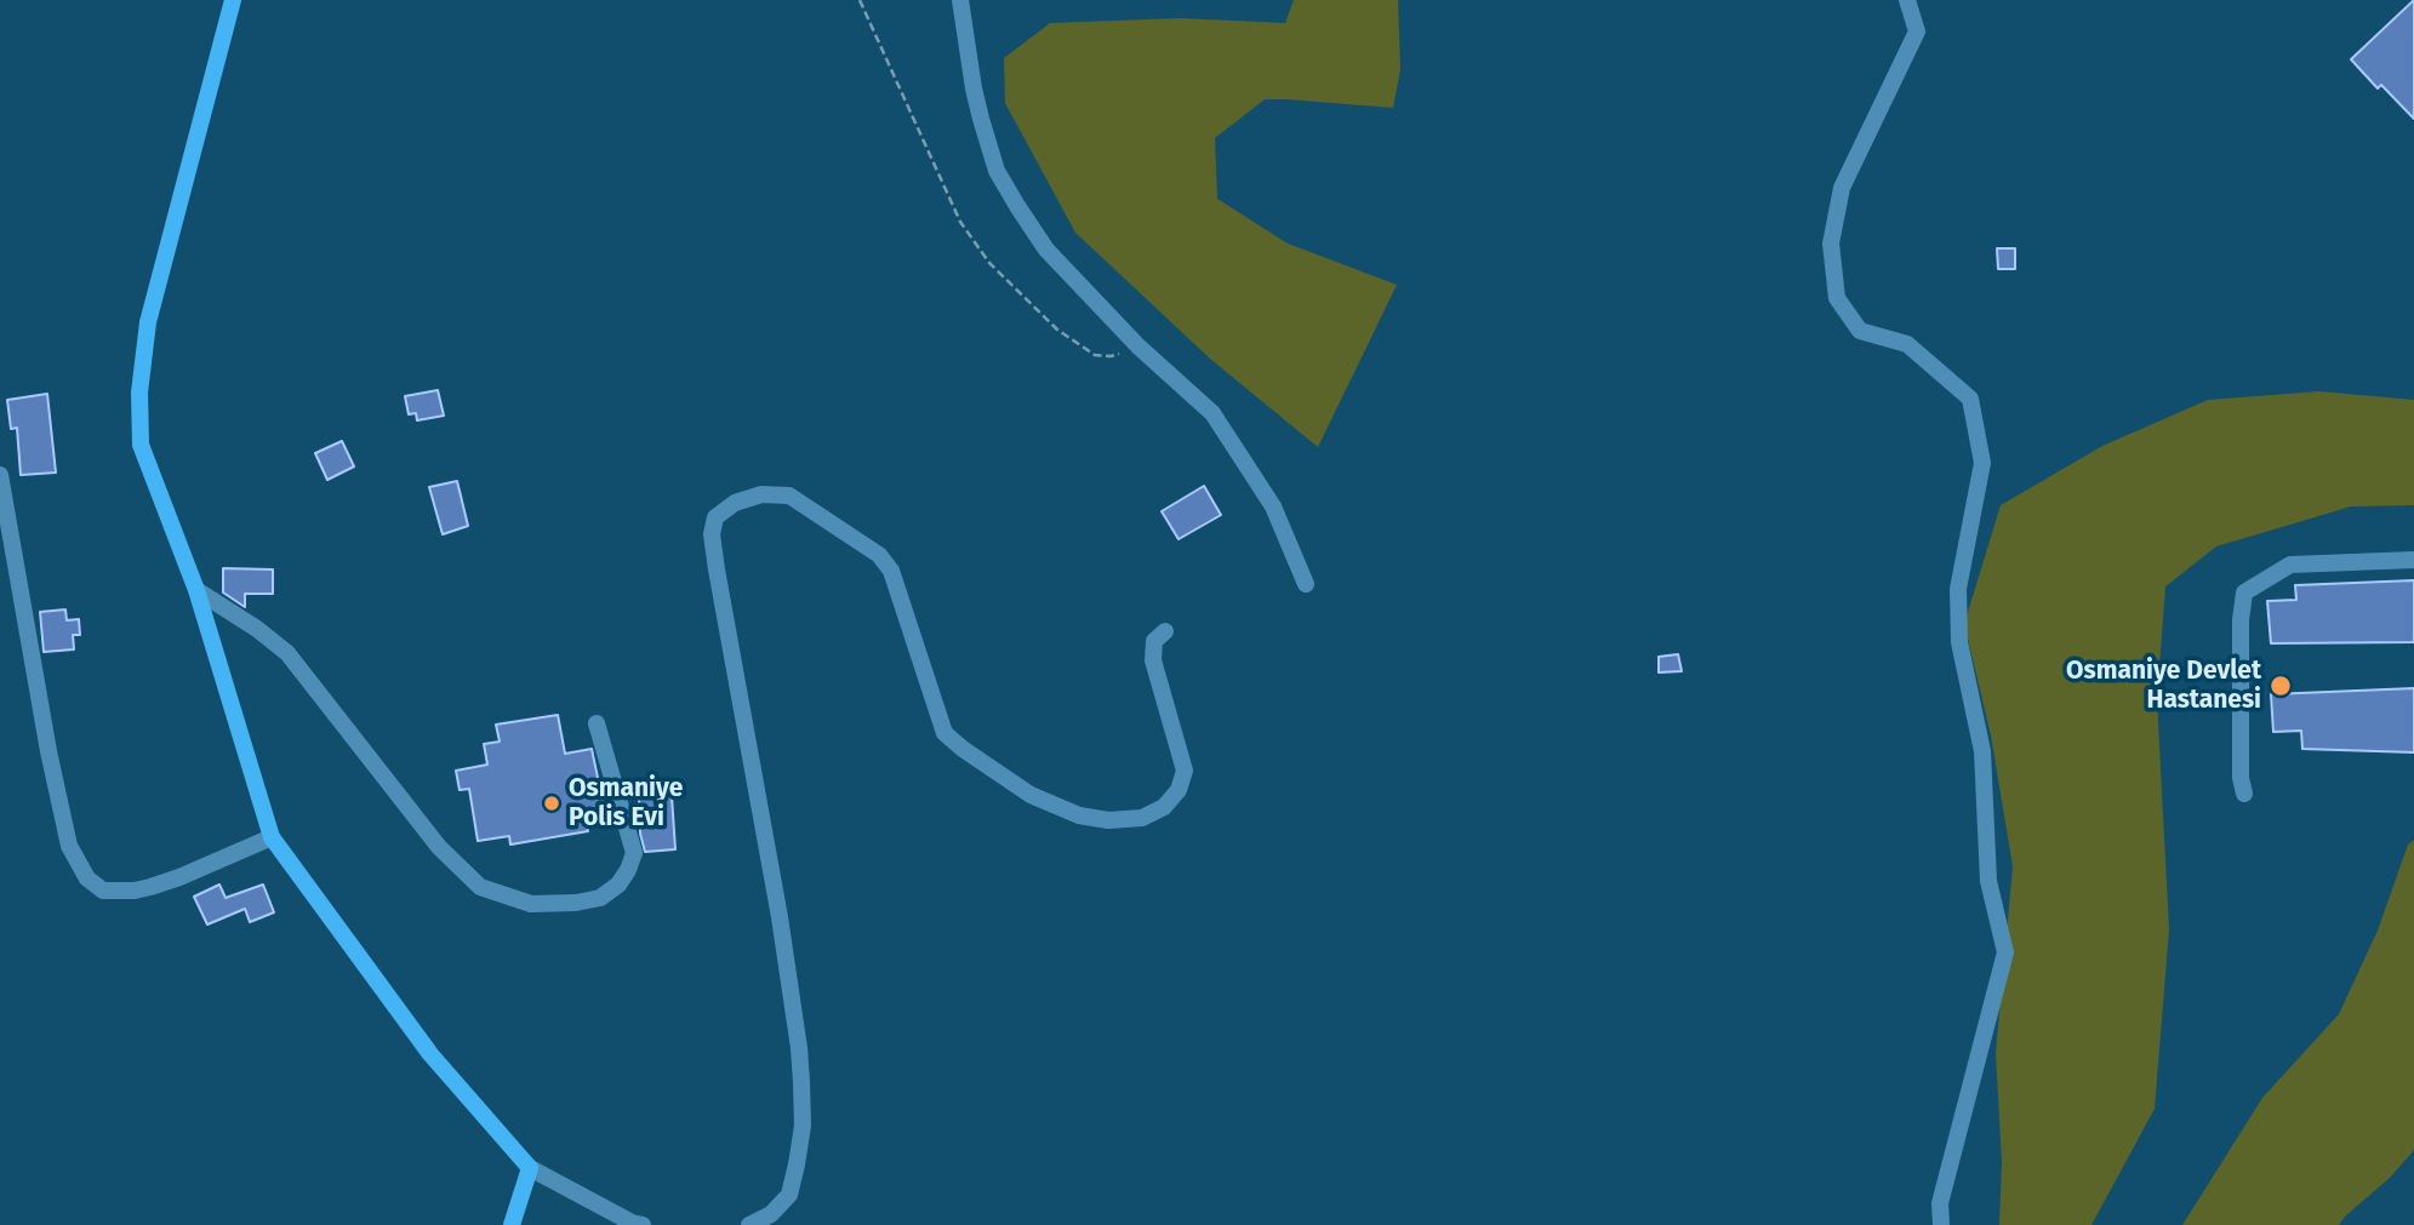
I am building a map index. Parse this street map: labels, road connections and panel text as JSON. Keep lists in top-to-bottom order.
{
  "places": ["Osmaniye Devlet Hastanesi", "Osmaniye Polis Evi"]
}
